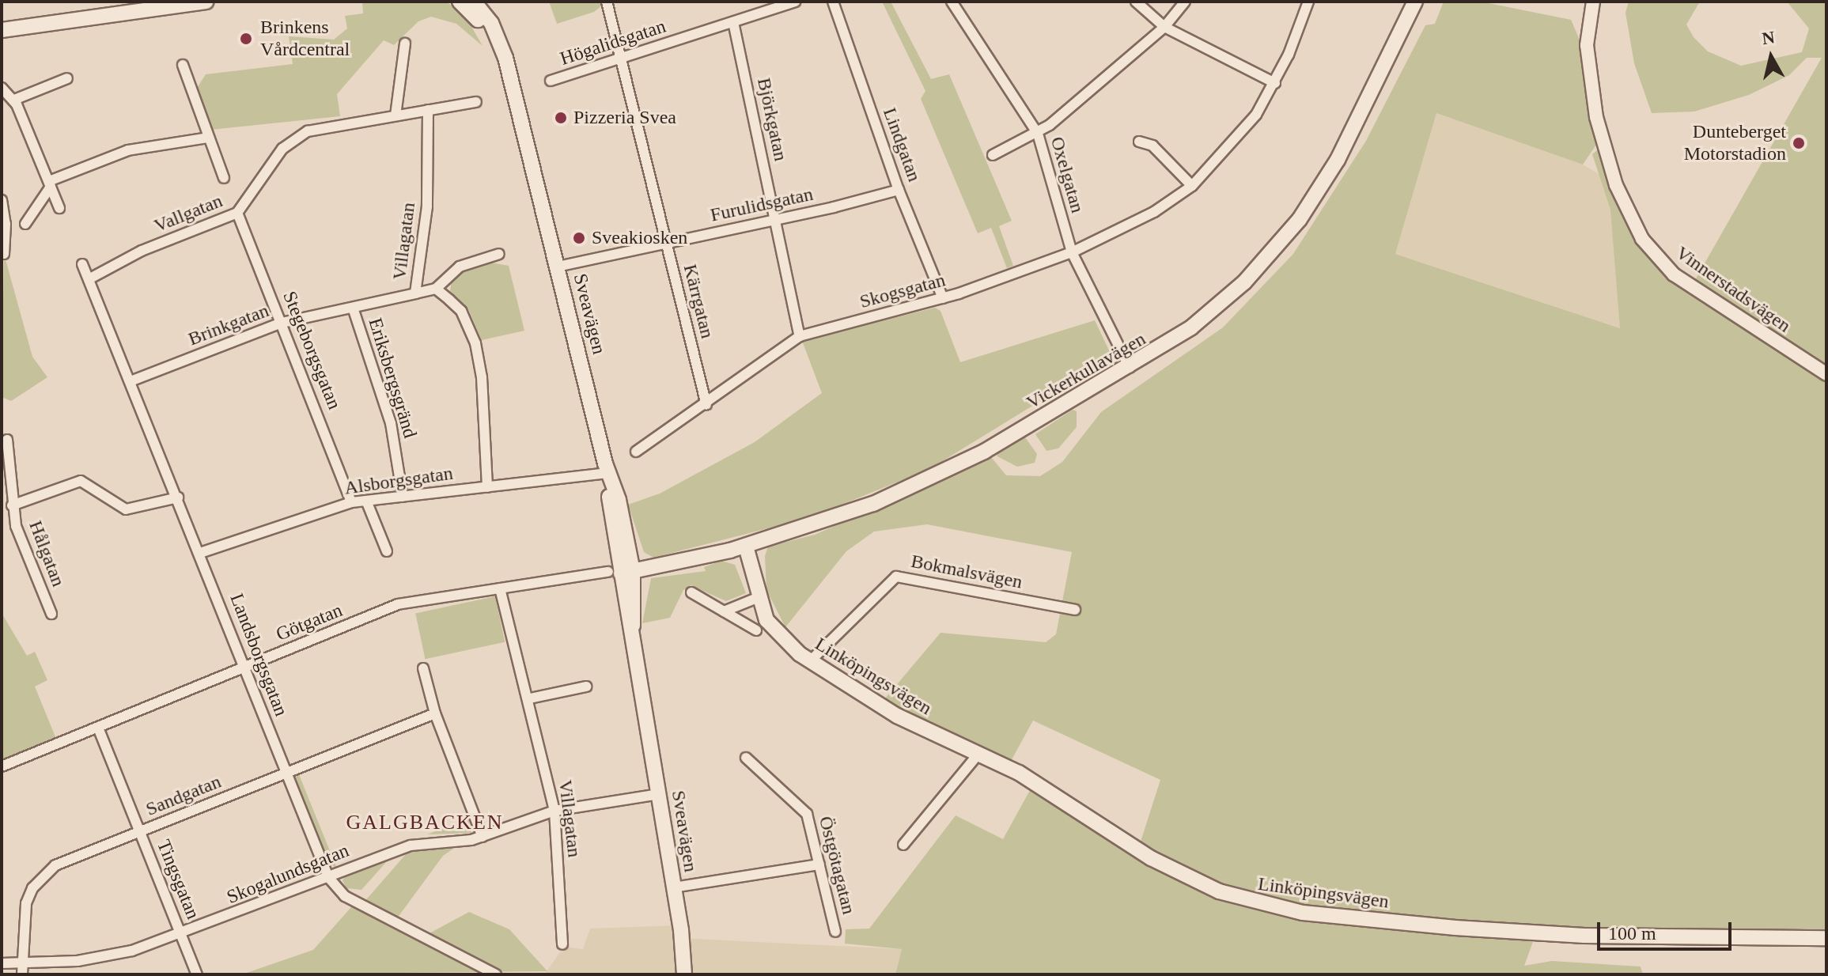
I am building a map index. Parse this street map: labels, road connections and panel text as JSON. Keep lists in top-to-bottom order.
{
  "streets": {
    "main road": ["Sveavägen", "Vickerkullavägen", "Linköpingsvägen"],
    "street": [
      "Högalidsgatan",
      "Björkgatan",
      "Lindgatan",
      "Oxelgatan",
      "Furulidsgatan",
      "Vallgatan",
      "Villagatan",
      "Vinnerstadsvägen",
      "Skogsgatan",
      "Kärrgatan",
      "Brinkgatan",
      "Stegeborgsgatan",
      "Eriksbergsgränd",
      "Alsborgsgatan",
      "Hålgatan",
      "Bokmalsvägen",
      "Götgatan",
      "Landsborgsgatan",
      "Sandgatan",
      "Östgötagatan",
      "Skogalundsgatan",
      "Tingsgatan"
    ]
  },
  "crossings": [
    ["Högalidsgatan", "Björkgatan"],
    ["Högalidsgatan", "Kärrgatan"],
    ["Björkgatan", "Furulidsgatan"],
    ["Björkgatan", "Skogsgatan"],
    ["Lindgatan", "Furulidsgatan"],
    ["Lindgatan", "Skogsgatan"],
    ["Oxelgatan", "Skogsgatan"],
    ["Oxelgatan", "Vickerkullavägen"],
    ["Furulidsgatan", "Kärrgatan"],
    ["Furulidsgatan", "Sveavägen"],
    ["Vallgatan", "Stegeborgsgatan"],
    ["Vallgatan", "Landsborgsgatan"],
    ["Villagatan", "Brinkgatan"],
    ["Villagatan", "Alsborgsgatan"],
    ["Villagatan", "Götgatan"],
    ["Villagatan", "Skogalundsgatan"],
    ["Skogsgatan", "Kärrgatan"],
    ["Sveavägen", "Vickerkullavägen"],
    ["Sveavägen", "Alsborgsgatan"],
    ["Sveavägen", "Götgatan"],
    ["Sveavägen", "Skogalundsgatan"],
    ["Brinkgatan", "Stegeborgsgatan"],
    ["Brinkgatan", "Eriksbergsgränd"],
    ["Brinkgatan", "Landsborgsgatan"],
    ["Stegeborgsgatan", "Alsborgsgatan"],
    ["Vickerkullavägen", "Götgatan"],
    ["Vickerkullavägen", "Linköpingsvägen"],
    ["Eriksbergsgränd", "Alsborgsgatan"],
    ["Alsborgsgatan", "Landsborgsgatan"],
    ["Hålgatan", "Landsborgsgatan"],
    ["Bokmalsvägen", "Linköpingsvägen"],
    ["Götgatan", "Landsborgsgatan"],
    ["Götgatan", "Tingsgatan"],
    ["Landsborgsgatan", "Sandgatan"],
    ["Landsborgsgatan", "Skogalundsgatan"],
    ["Sandgatan", "Skogalundsgatan"],
    ["Sandgatan", "Tingsgatan"],
    ["Skogalundsgatan", "Tingsgatan"]
  ],
  "districts": ["GALGBACKEN"],
  "places": [
    "Brinkens Vårdcentral",
    "Pizzeria Svea",
    "Dunteberget Motorstadion",
    "Sveakiosken"
  ],
  "scale_bar": "100 m",
  "north": "top"
}
